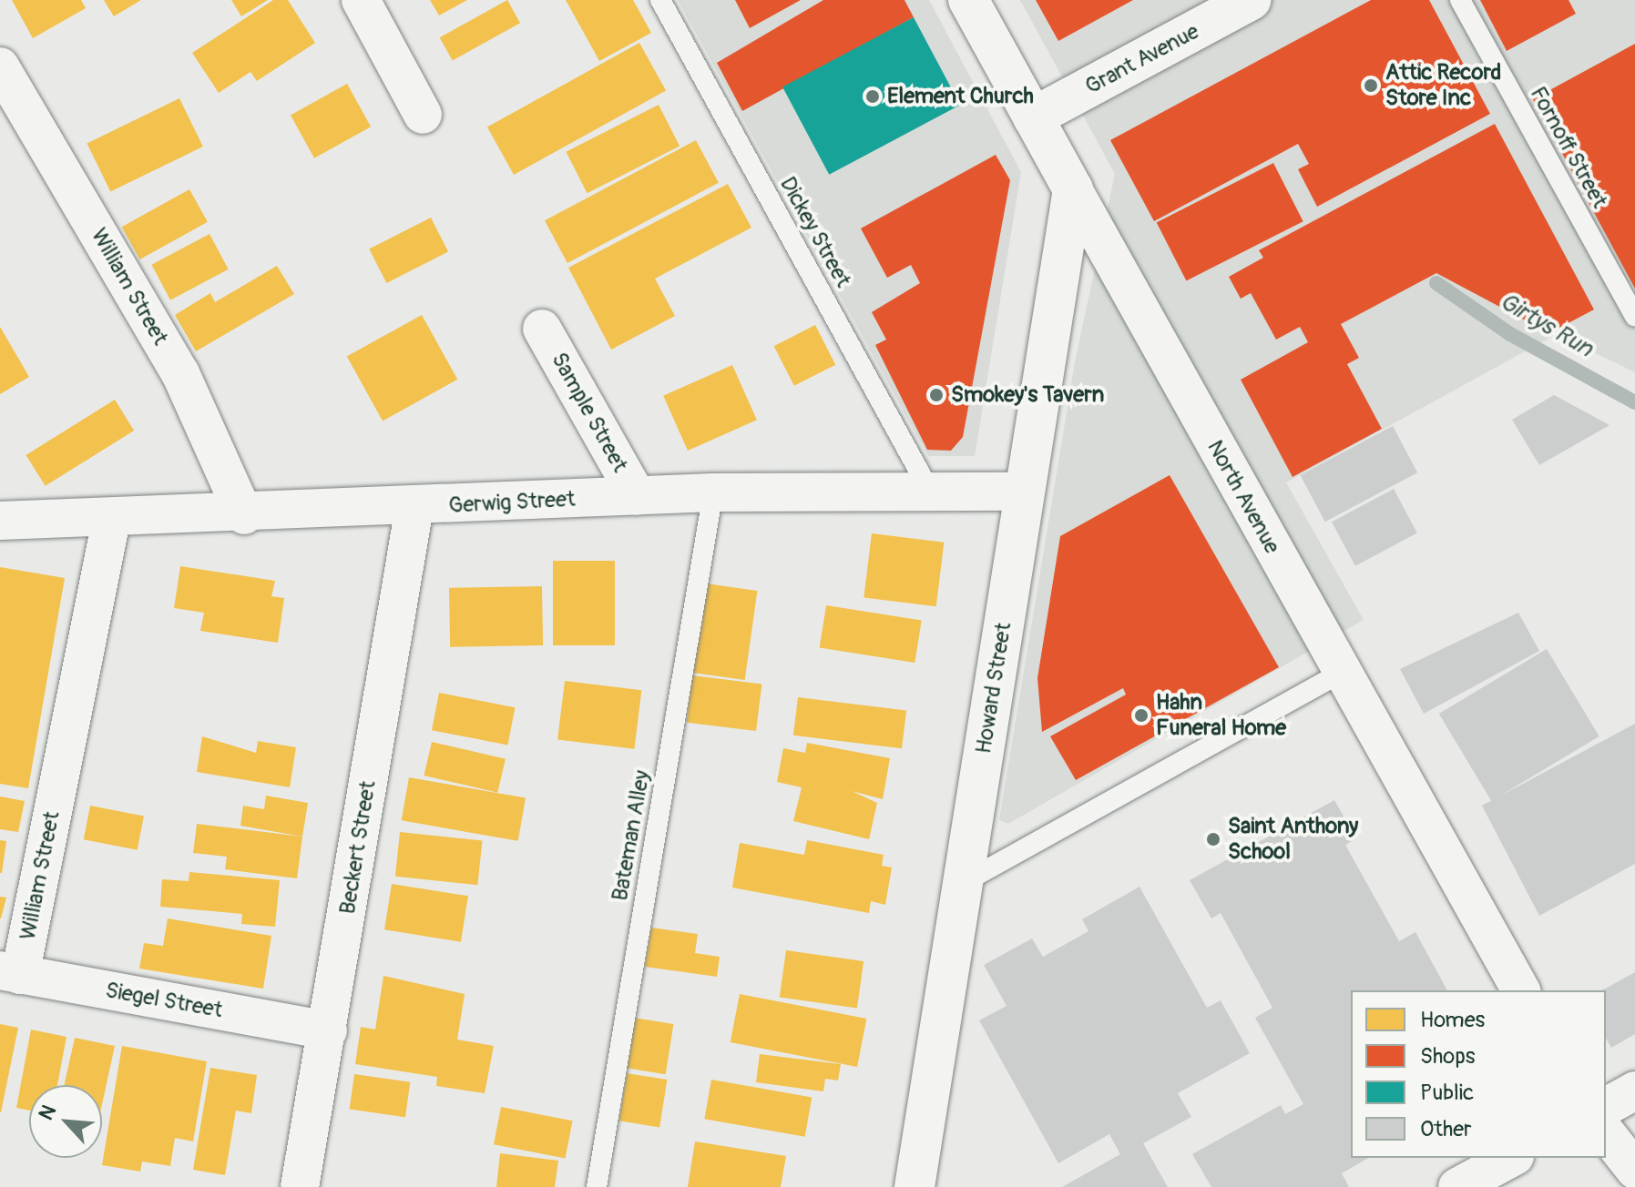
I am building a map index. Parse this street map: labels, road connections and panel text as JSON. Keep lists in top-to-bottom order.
{
  "streets": {
    "street": [
      "Grant Avenue",
      "William Street",
      "Sample Street",
      "North Avenue",
      "Gerwig Street",
      "Howard Street",
      "Beckert Street",
      "Siegel Street"
    ],
    "lane": ["Fornoff Street", "Dickey Street", "Bateman Alley"]
  },
  "crossings": [
    ["Grant Avenue", "North Avenue"],
    ["Dickey Street", "Gerwig Street"],
    ["William Street", "Gerwig Street"],
    ["William Street", "Siegel Street"],
    ["Sample Street", "Gerwig Street"],
    ["North Avenue", "Howard Street"],
    ["Gerwig Street", "Howard Street"],
    ["Gerwig Street", "Bateman Alley"],
    ["Gerwig Street", "Beckert Street"],
    ["Beckert Street", "Siegel Street"]
  ],
  "water": ["Girtys Run"],
  "places": [
    "Attic Record Store Inc",
    "Element Church",
    "Smokey's Tavern",
    "Hahn Funeral Home",
    "Saint Anthony School"
  ],
  "legend": [
    "Homes",
    "Shops",
    "Public",
    "Other"
  ],
  "north": "top left"
}
